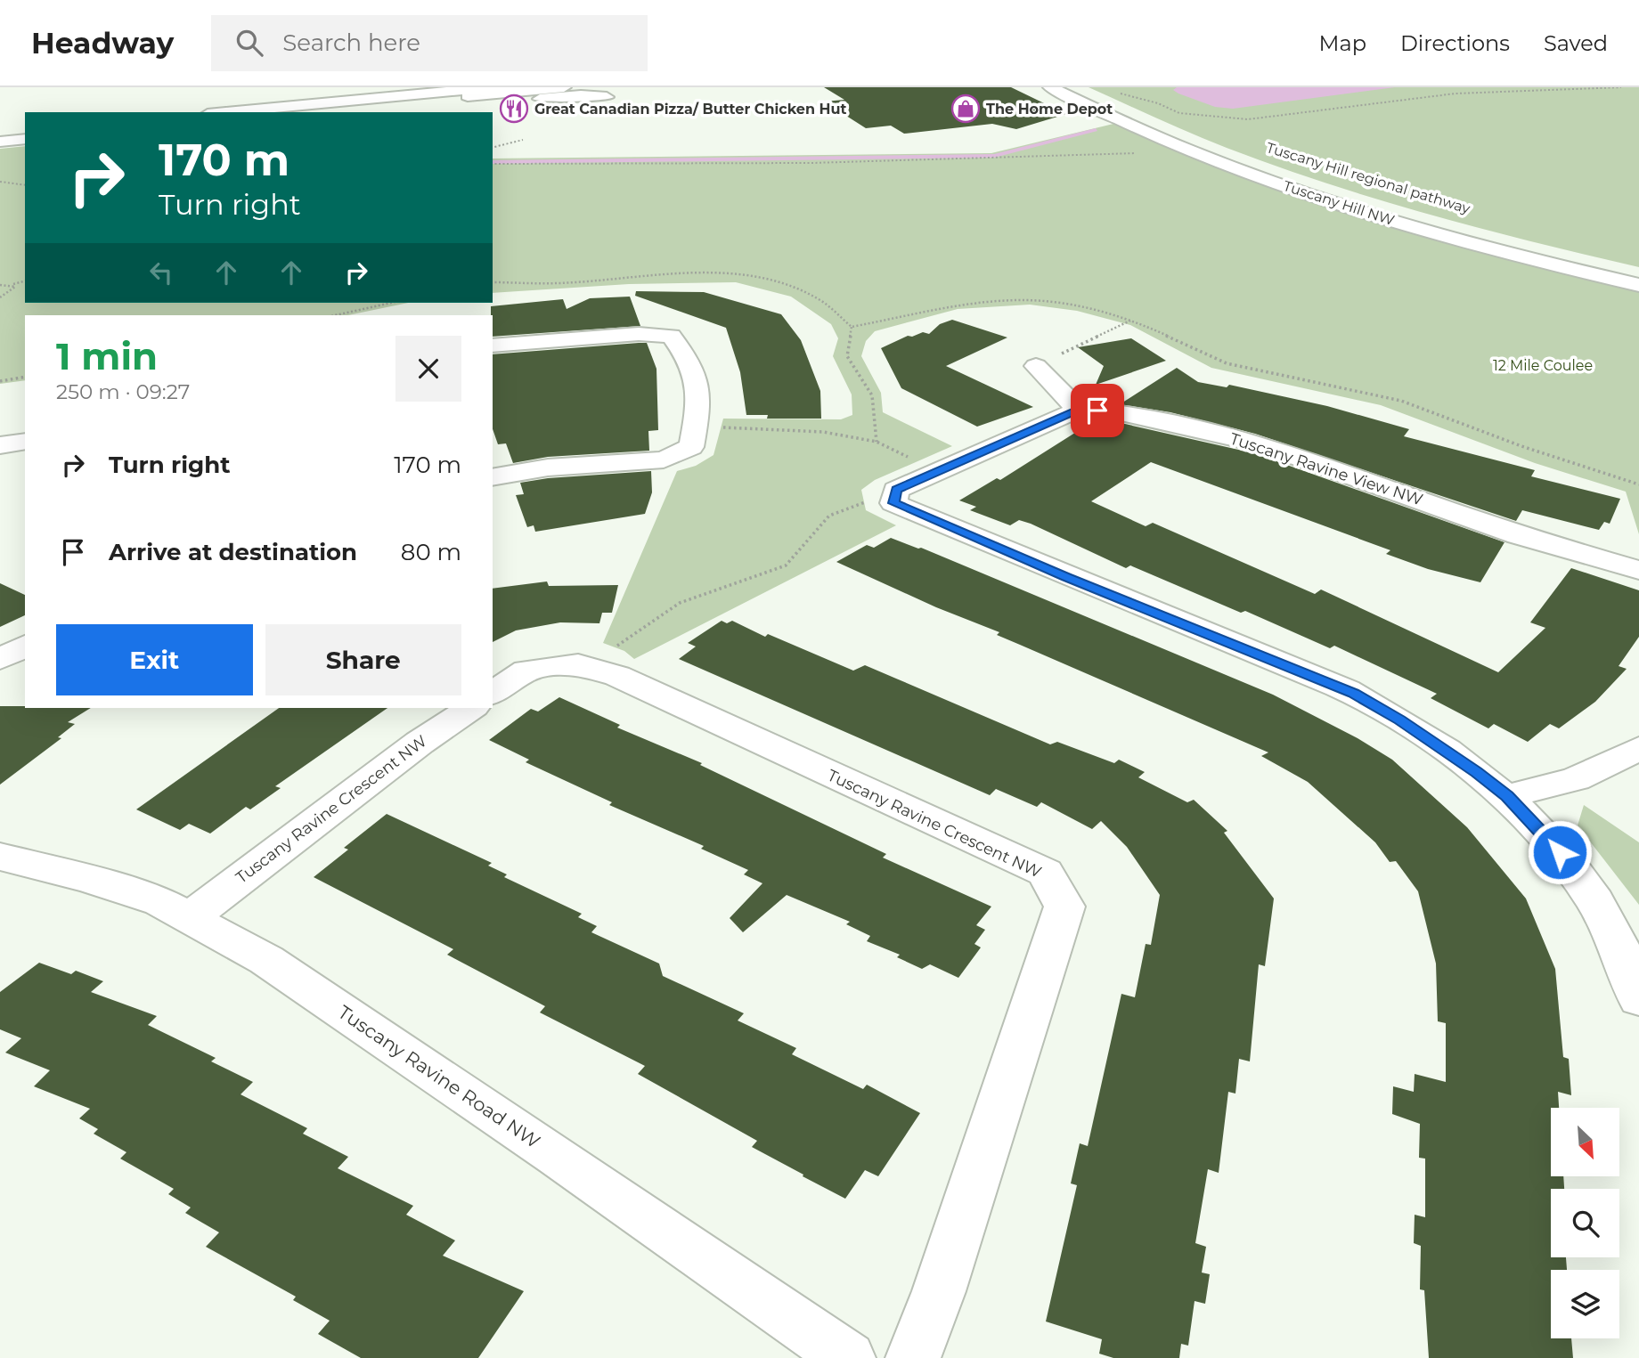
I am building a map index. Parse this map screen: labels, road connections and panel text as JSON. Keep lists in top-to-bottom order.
{
  "streets": {
    "street": [
      "Tuscany Hill NW",
      "Tuscany Ravine View NW",
      "Tuscany Ravine Crescent NW",
      "Tuscany Ravine Road NW"
    ]
  },
  "crossings": [
    ["Tuscany Ravine Crescent NW", "Tuscany Ravine Road NW"]
  ],
  "parks": ["12 Mile Coulee"],
  "places": {
    "restaurant": ["Great Canadian Pizza/ Butter Chicken Hut"],
    "shop": ["The Home Depot"]
  },
  "north": "bottom right",
  "page": {
    "header": "Headway",
    "search": "Search here",
    "nav": ["Map", "Directions", "Saved"],
    "turn": ["170 m", "Turn right"],
    "heading": ["1 min", "250 m · 09:27"],
    "list": [
      {
        "name": "Turn right",
        "value": "170 m"
      },
      {
        "name": "Arrive at destination",
        "value": "80 m"
      }
    ],
    "buttons": ["Exit", "Share"]
  }
}
